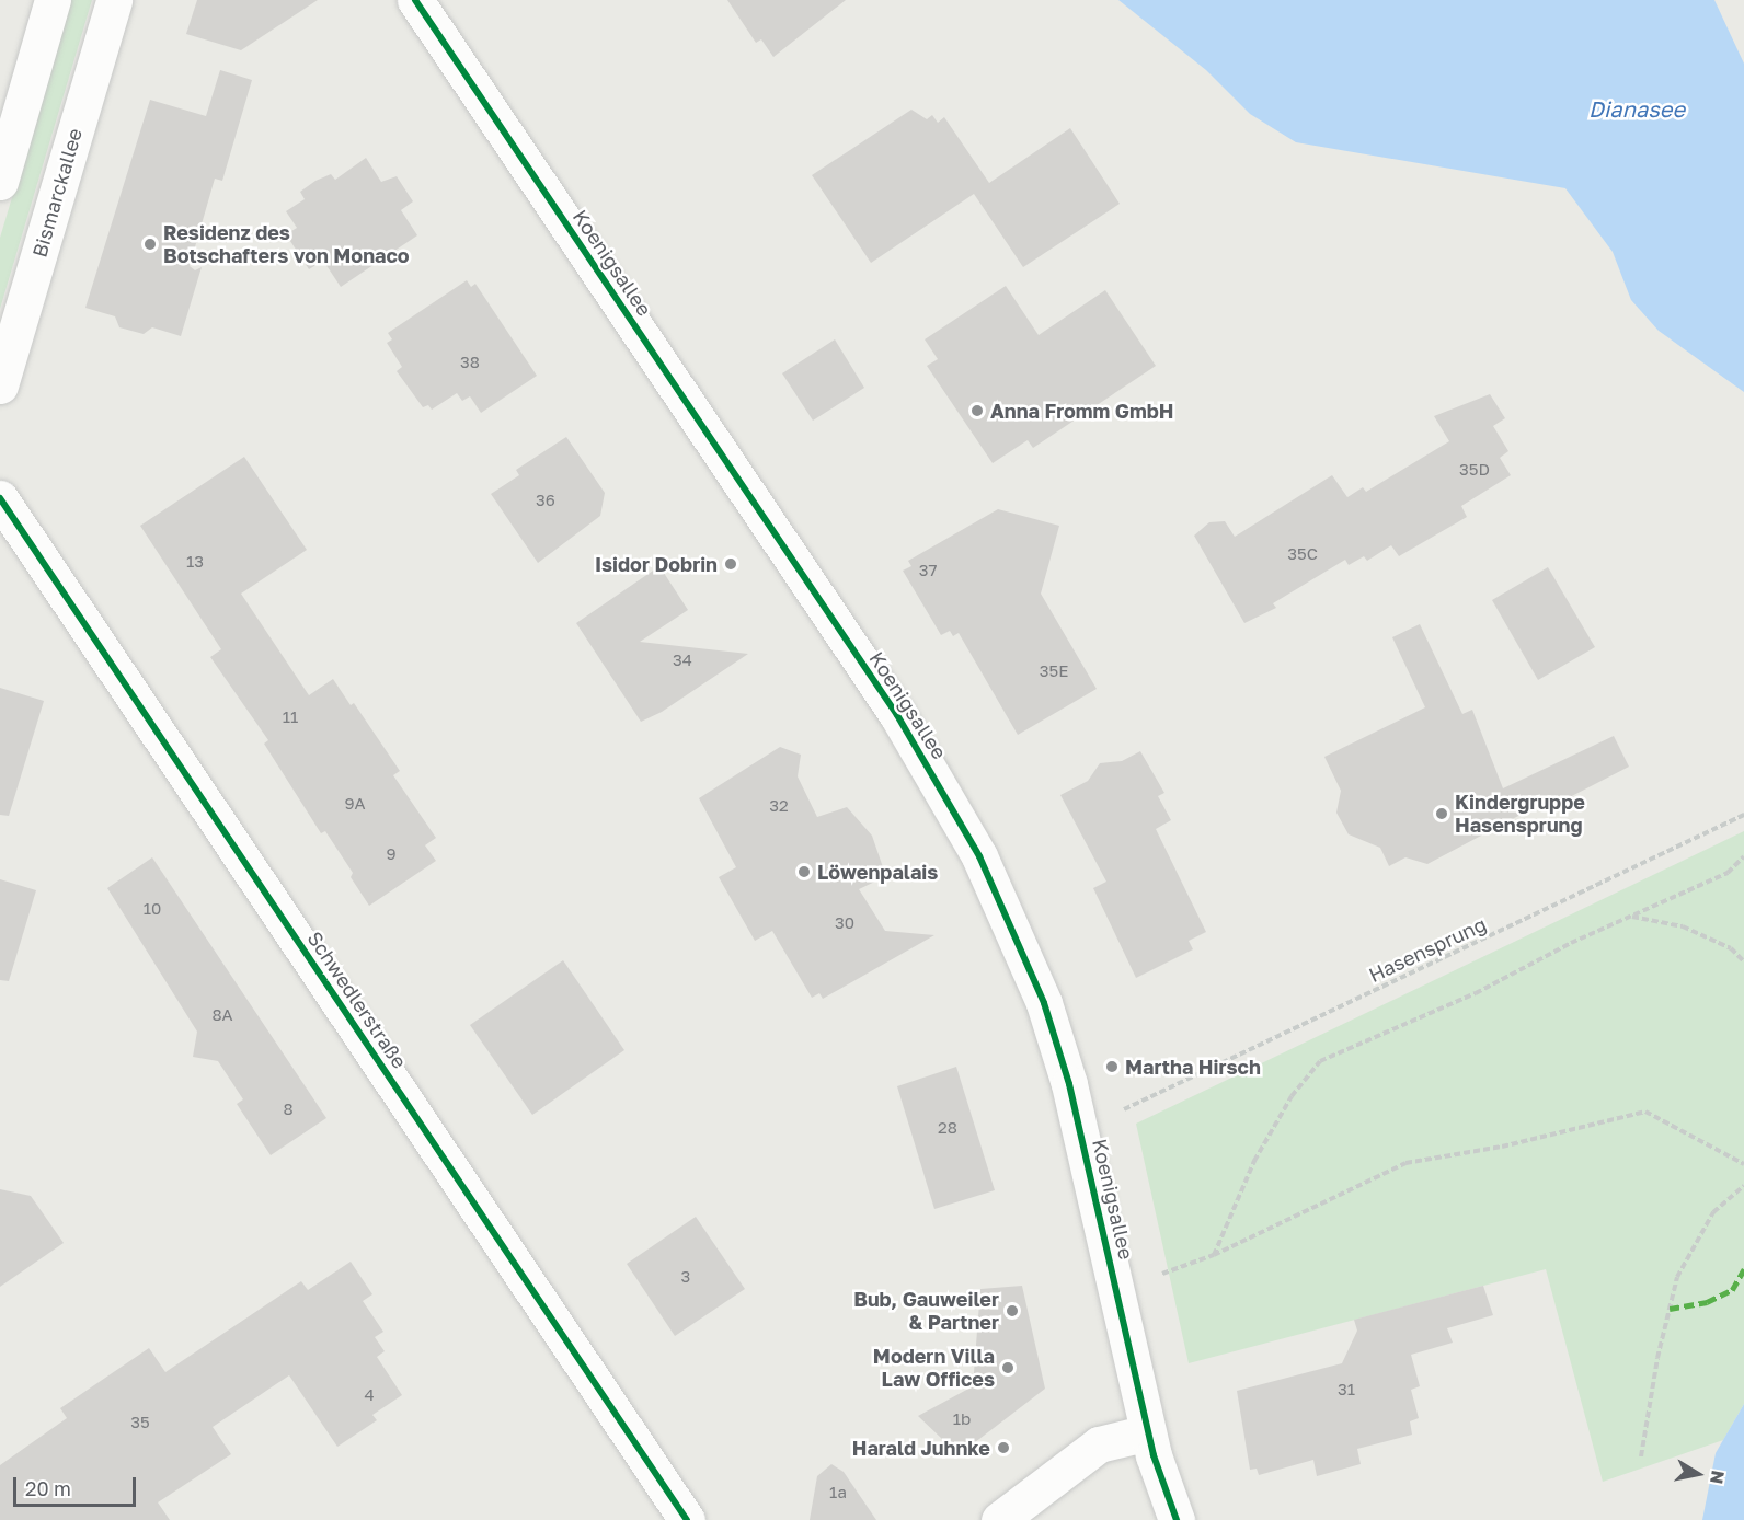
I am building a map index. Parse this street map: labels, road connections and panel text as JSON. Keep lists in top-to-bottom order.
{
  "streets": {
    "street": ["Bismarckallee", "Koenigsallee", "Schwedlerstraße"],
    "path": ["Hasensprung"]
  },
  "water": ["Dianasee"],
  "places": [
    "Residenz des Botschafters von Monaco",
    "Anna Fromm GmbH",
    "Isidor Dobrin",
    "Kindergruppe Hasensprung",
    "Löwenpalais",
    "Martha Hirsch",
    "Bub, Gauweiler & Partner",
    "Modern Villa Law Offices",
    "Harald Juhnke"
  ],
  "house_numbers": [
    "38",
    "35D",
    "36",
    "35C",
    "13",
    "37",
    "34",
    "35E",
    "11",
    "9A",
    "32",
    "9",
    "10",
    "30",
    "8A",
    "8",
    "28",
    "3",
    "31",
    "4",
    "1b",
    "35",
    "1a"
  ],
  "scale_bar": "20 m",
  "north": "right"
}
